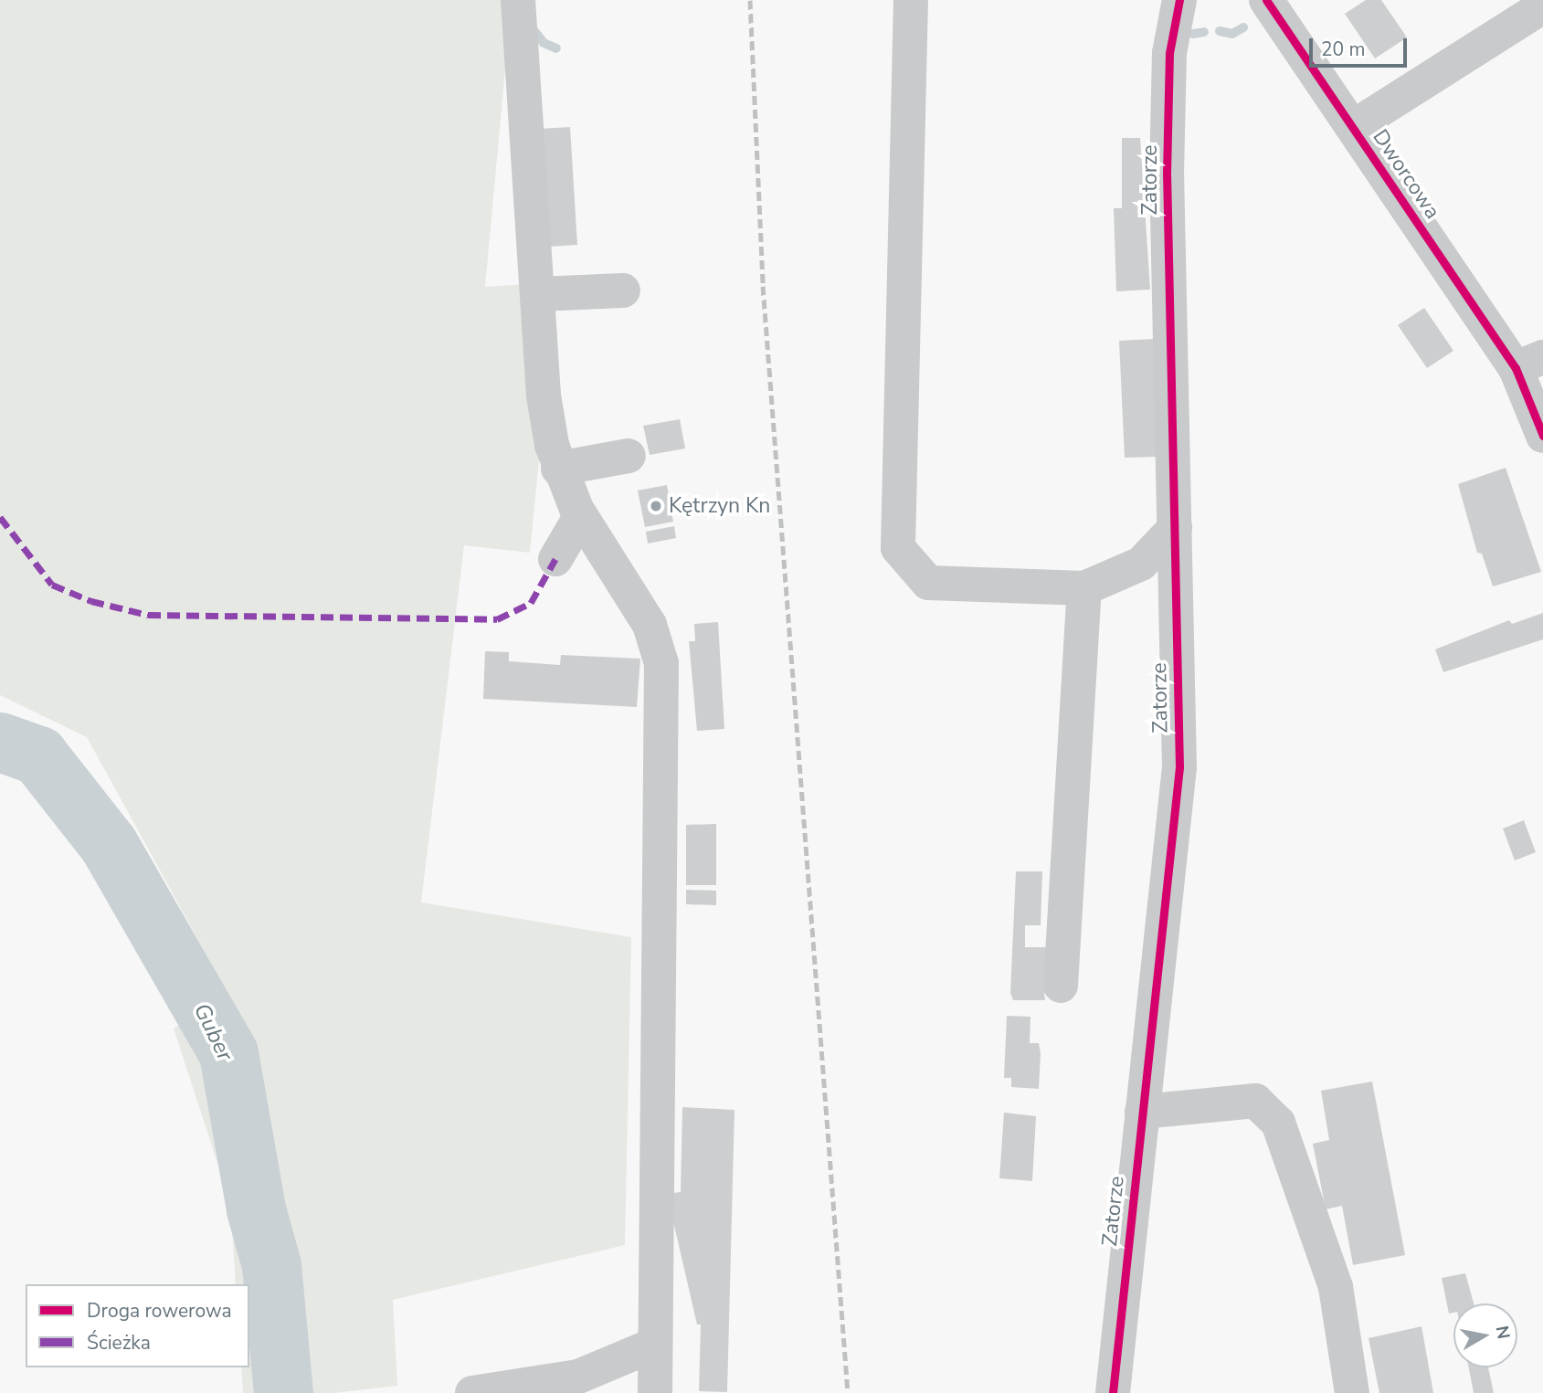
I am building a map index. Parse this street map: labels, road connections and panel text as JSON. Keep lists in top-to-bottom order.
{
  "streets": {
    "street": ["Dworcowa", "Zatorze"]
  },
  "water": ["Guber"],
  "places": ["Kętrzyn Kn"],
  "legend": ["Droga rowerowa", "Ścieżka"],
  "scale_bar": "20 m",
  "north": "right"
}
